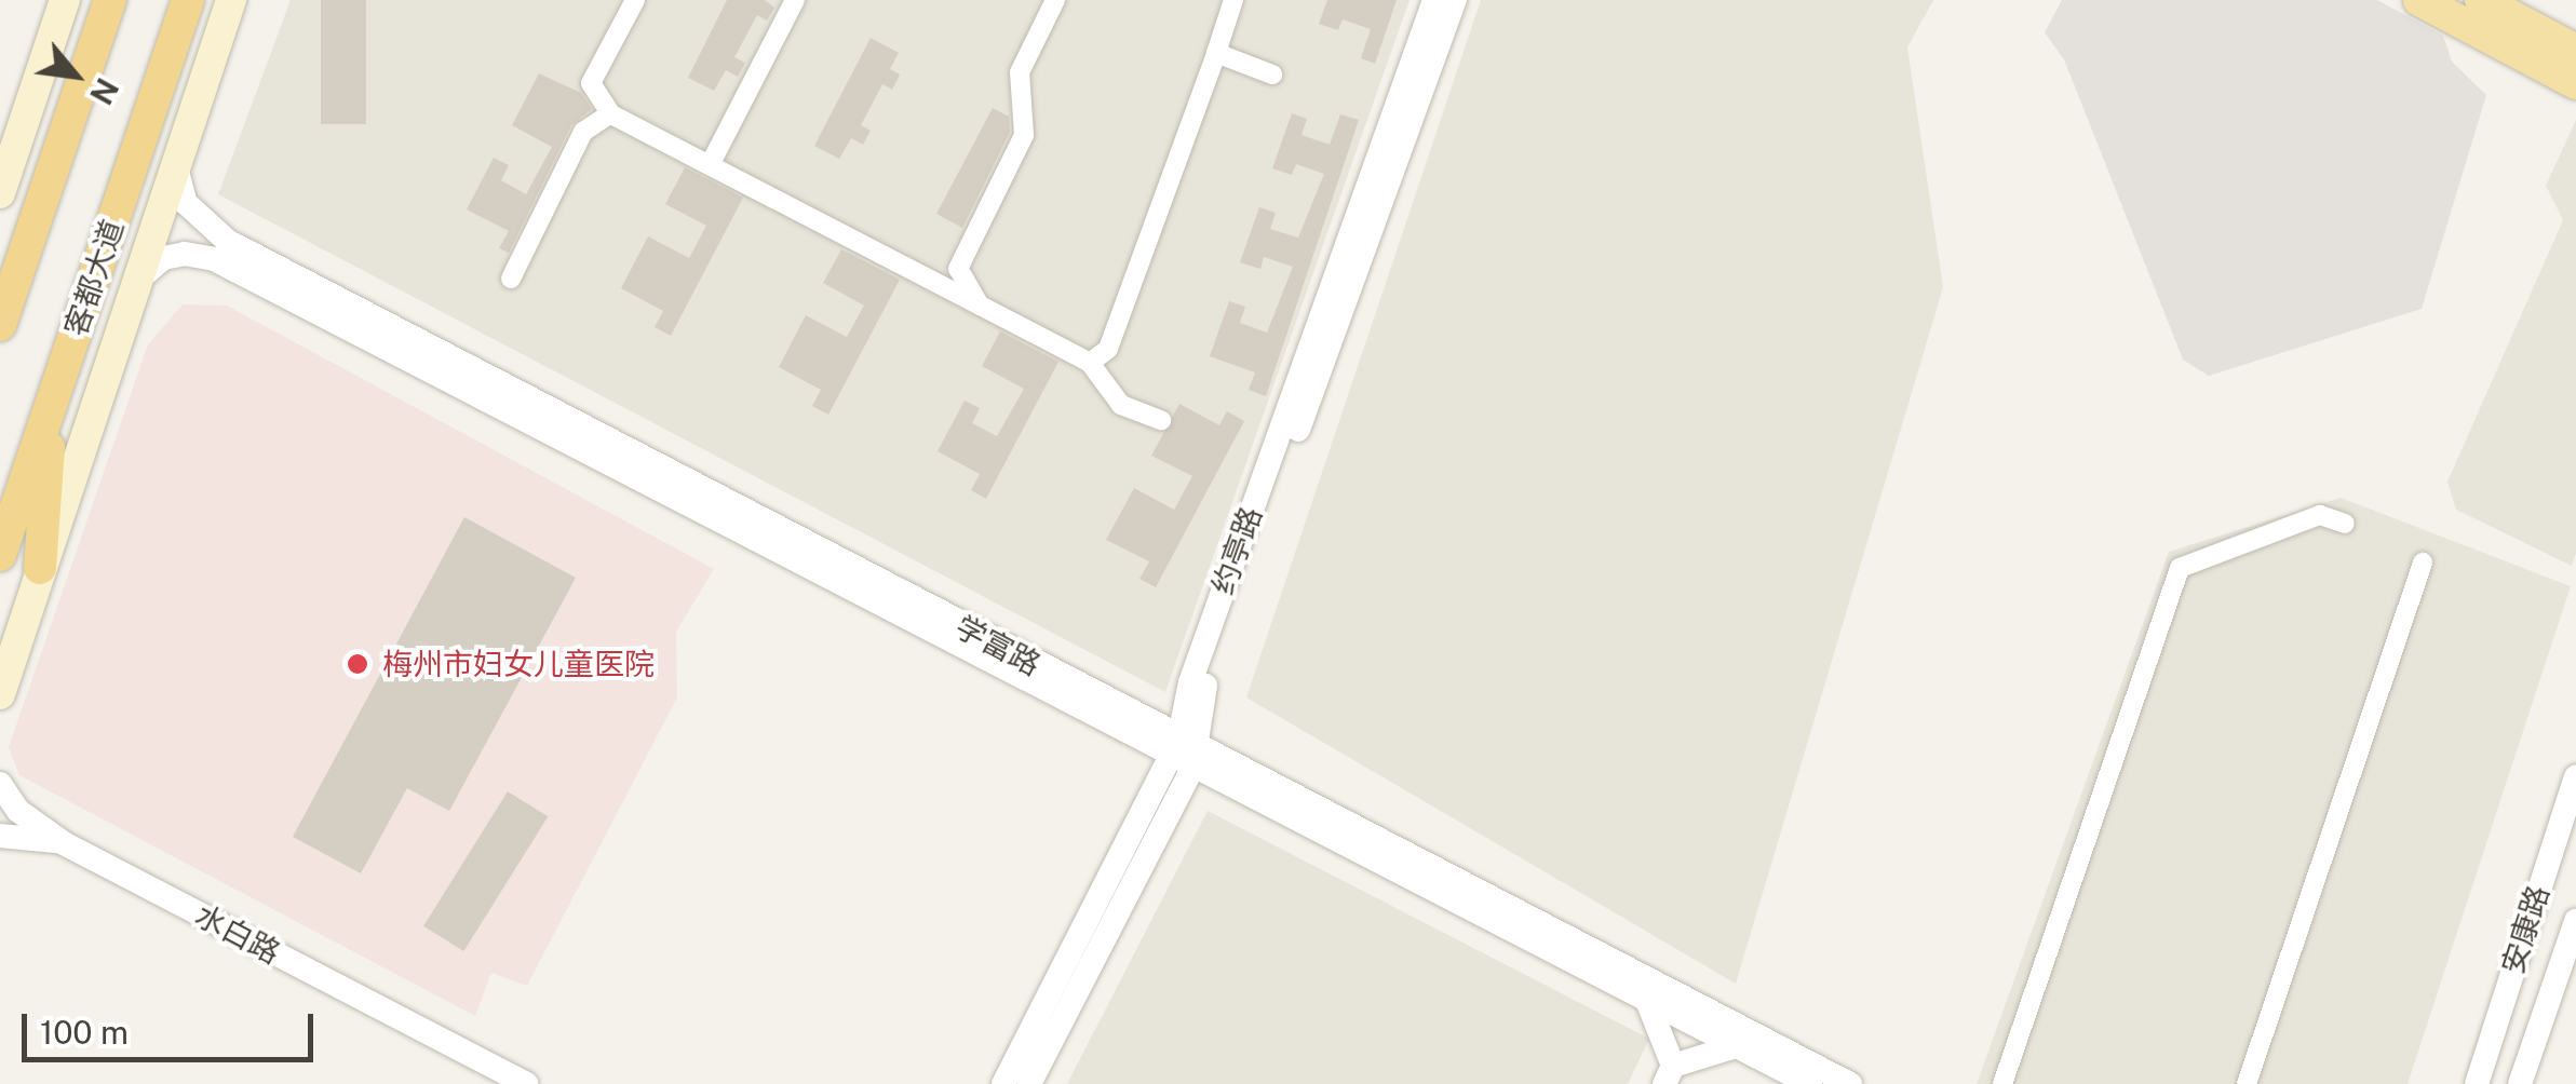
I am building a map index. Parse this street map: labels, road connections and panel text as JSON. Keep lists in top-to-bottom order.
{
  "streets": {
    "highway": ["客都大道"],
    "street": [
      "约亭路",
      "学富路",
      "安康路",
      "水白路"
    ]
  },
  "crossings": [
    ["约亭路", "学富路"]
  ],
  "places": ["梅州市妇女儿童医院"],
  "scale_bar": "100 m",
  "north": "bottom right"
}
